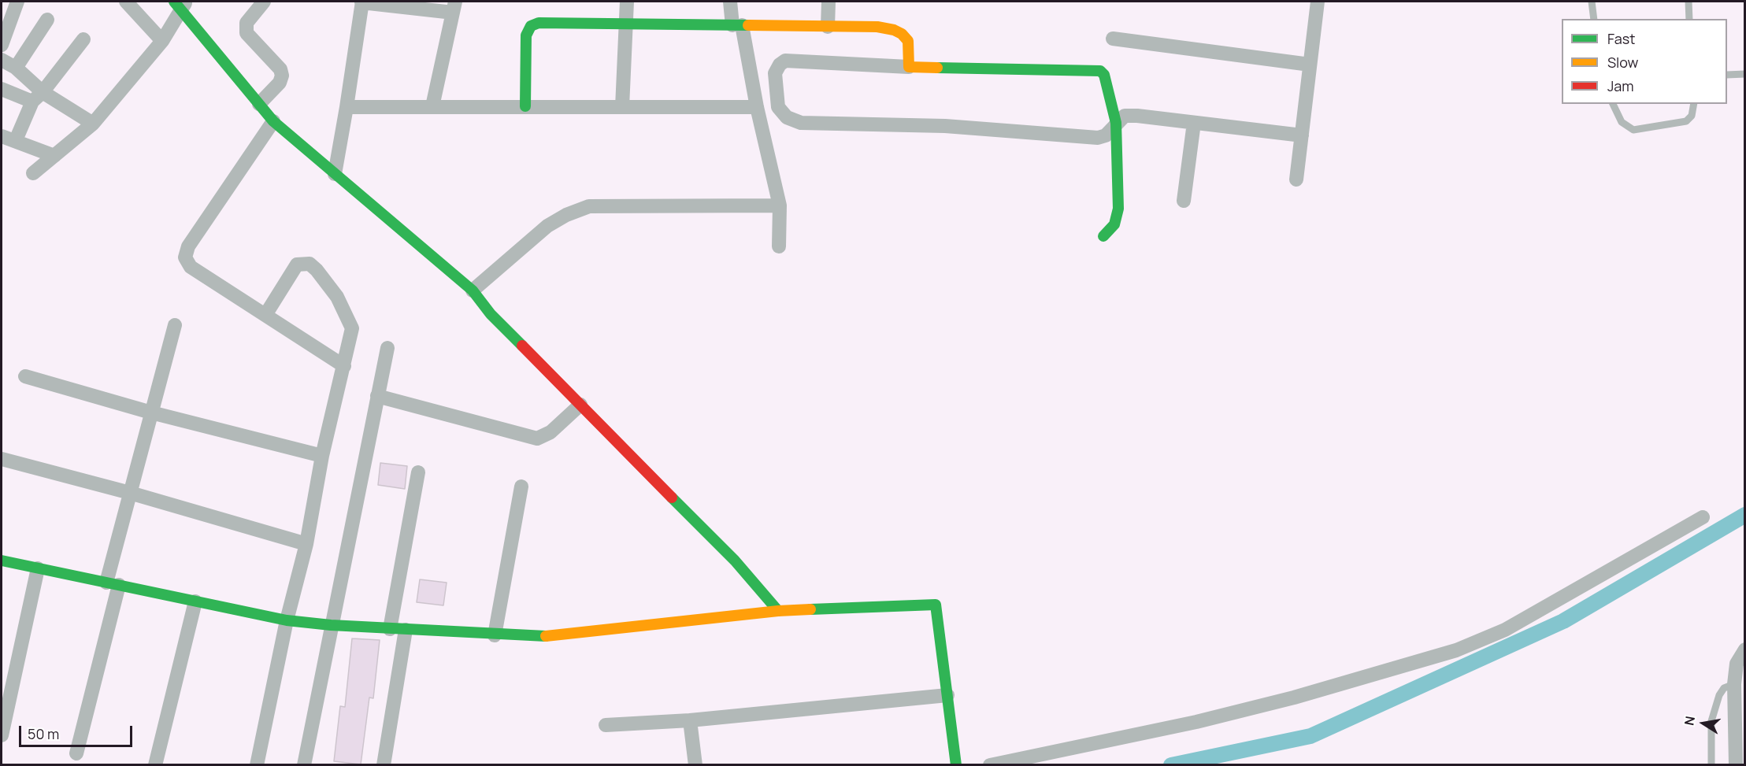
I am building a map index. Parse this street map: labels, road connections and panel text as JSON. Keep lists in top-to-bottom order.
{
  "legend": ["Fast", "Slow", "Jam"],
  "scale_bar": "50 m",
  "north": "left"
}
